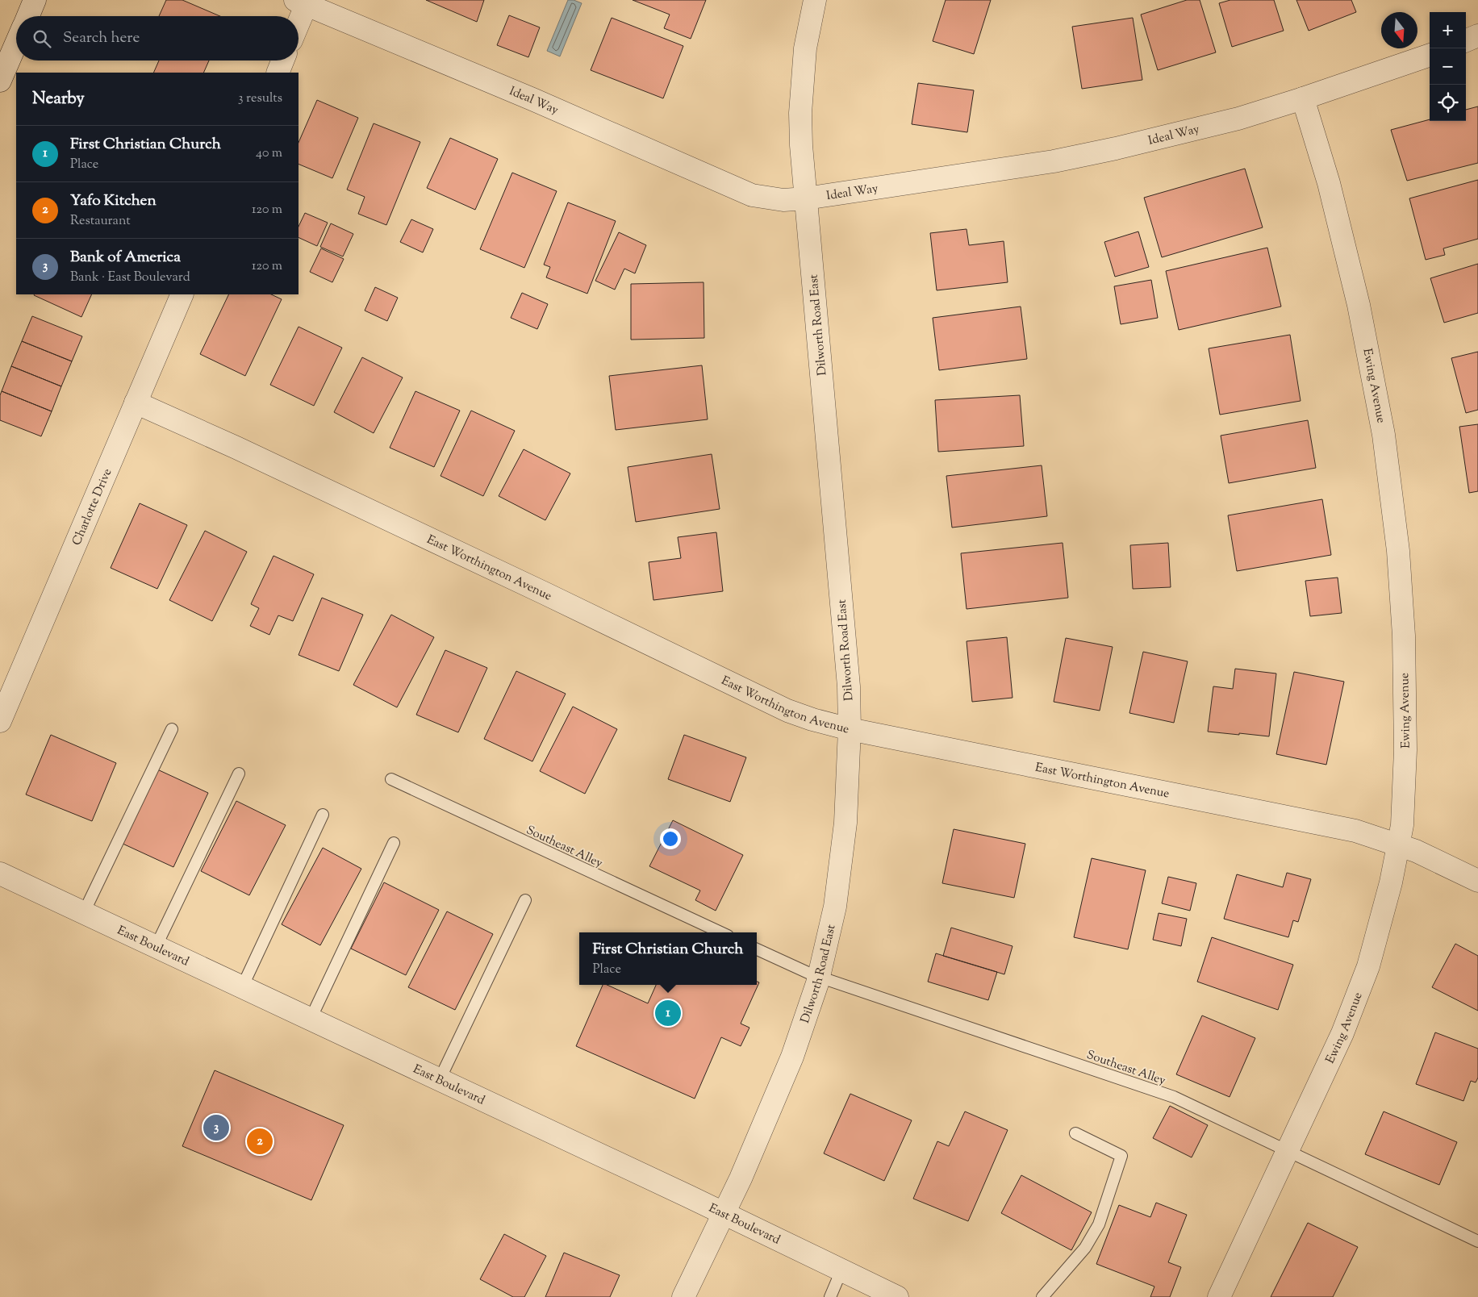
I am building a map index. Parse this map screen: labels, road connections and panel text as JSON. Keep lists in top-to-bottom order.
{
  "streets": {
    "street": [
      "Ideal Way",
      "Dilworth Road East",
      "Ewing Avenue",
      "Charlotte Drive",
      "East Worthington Avenue",
      "East Boulevard"
    ],
    "lane": ["Southeast Alley"]
  },
  "crossings": [
    ["Ideal Way", "Dilworth Road East"],
    ["Ideal Way", "Ewing Avenue"],
    ["Dilworth Road East", "East Worthington Avenue"],
    ["Dilworth Road East", "Southeast Alley"],
    ["Dilworth Road East", "East Boulevard"],
    ["Ewing Avenue", "East Worthington Avenue"],
    ["Ewing Avenue", "Southeast Alley"],
    ["Charlotte Drive", "East Worthington Avenue"]
  ],
  "north": "bottom",
  "page": {
    "map_buttons": ["+", "−"],
    "search": "Search here",
    "heading": ["Nearby", "3 results"],
    "list": [
      {
        "mark": "1",
        "name": "First Christian Church",
        "note": "Place",
        "value": "40 m"
      },
      {
        "mark": "2",
        "name": "Yafo Kitchen",
        "note": "Restaurant",
        "value": "120 m"
      },
      {
        "mark": "3",
        "name": "Bank of America",
        "note": "Bank · East Boulevard",
        "value": "120 m"
      }
    ],
    "popup": ["First Christian Church", "Place"],
    "pins": ["1", "3", "2"]
  }
}
